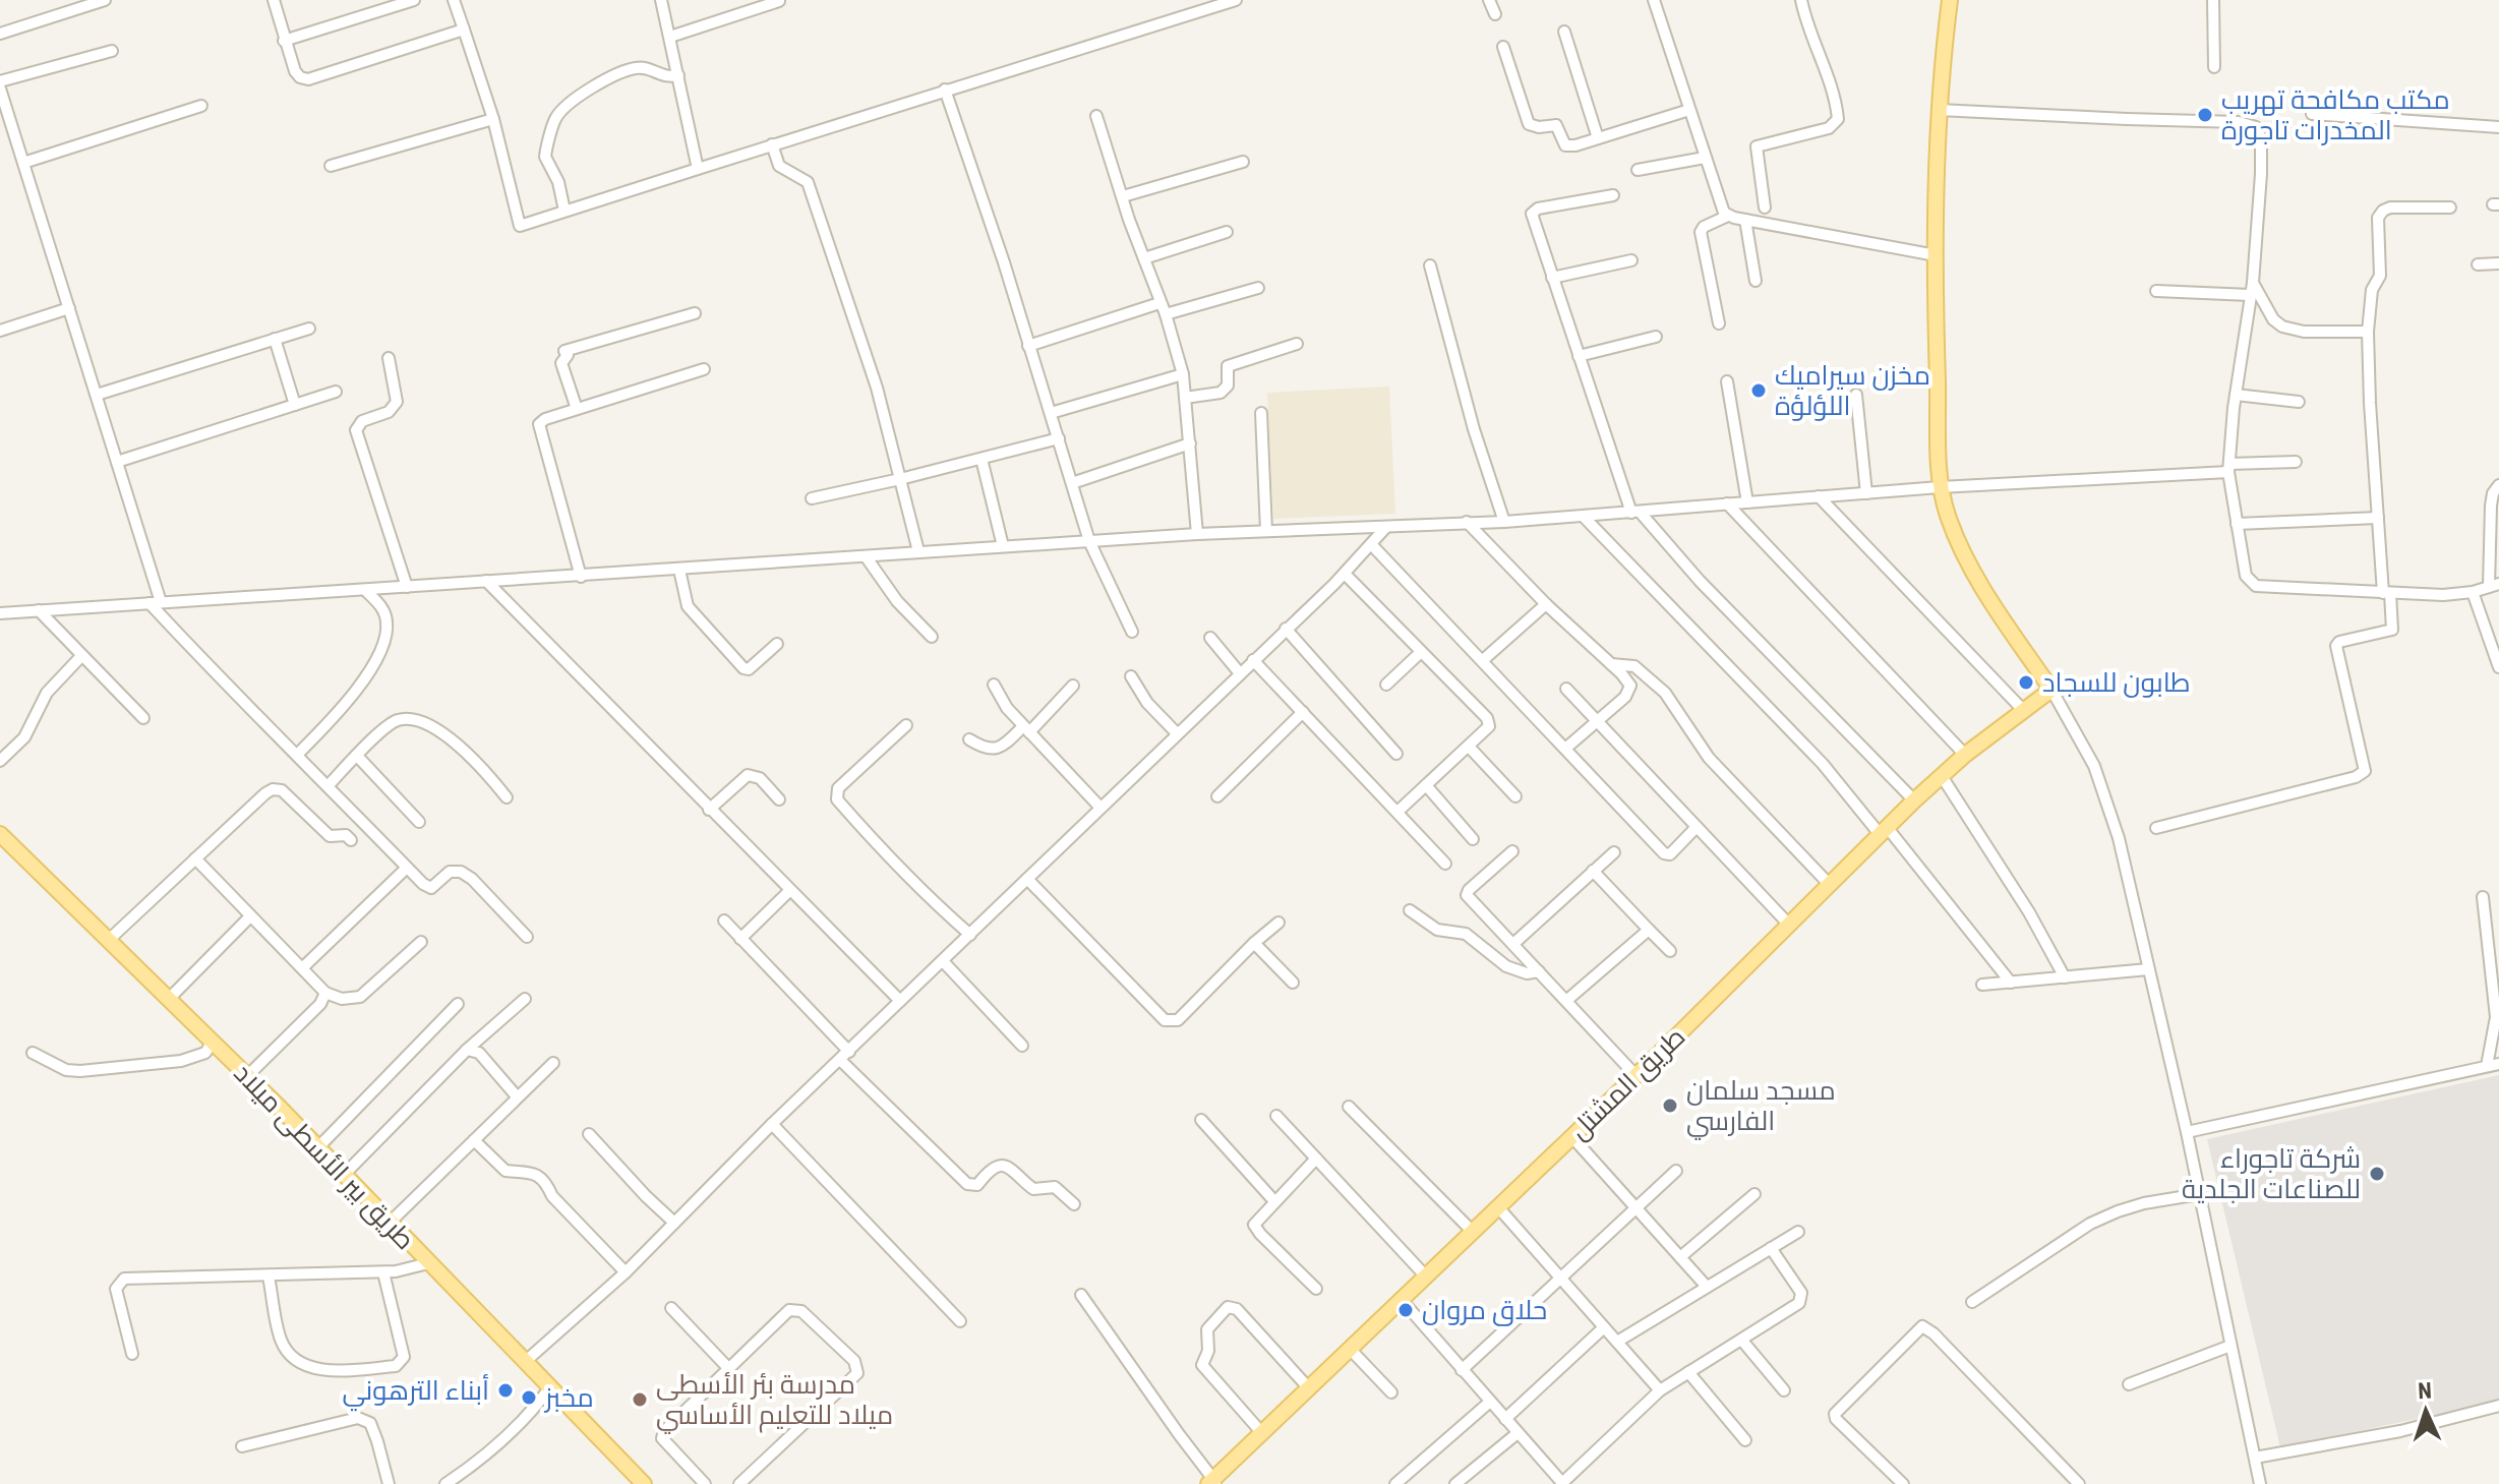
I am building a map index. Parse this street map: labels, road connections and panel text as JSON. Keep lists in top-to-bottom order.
{
  "streets": {
    "main road": ["طريق المشتل", "طريق بير الأسطى ميلاد"]
  },
  "places": [
    "مكتب مكافحة تهريب المخدرات تاجورة",
    "مخزن سيراميك اللؤلؤة",
    "طابون للسجاد",
    "مسجد سلمان الفارسي",
    "شركة تاجوراء للصناعات الجلدية",
    "حلاق مروان",
    "أبناء الترهوني",
    "مخبز",
    "مدرسة بئر الأسطى ميلاد للتعليم الأساسي"
  ],
  "north": "top"
}
